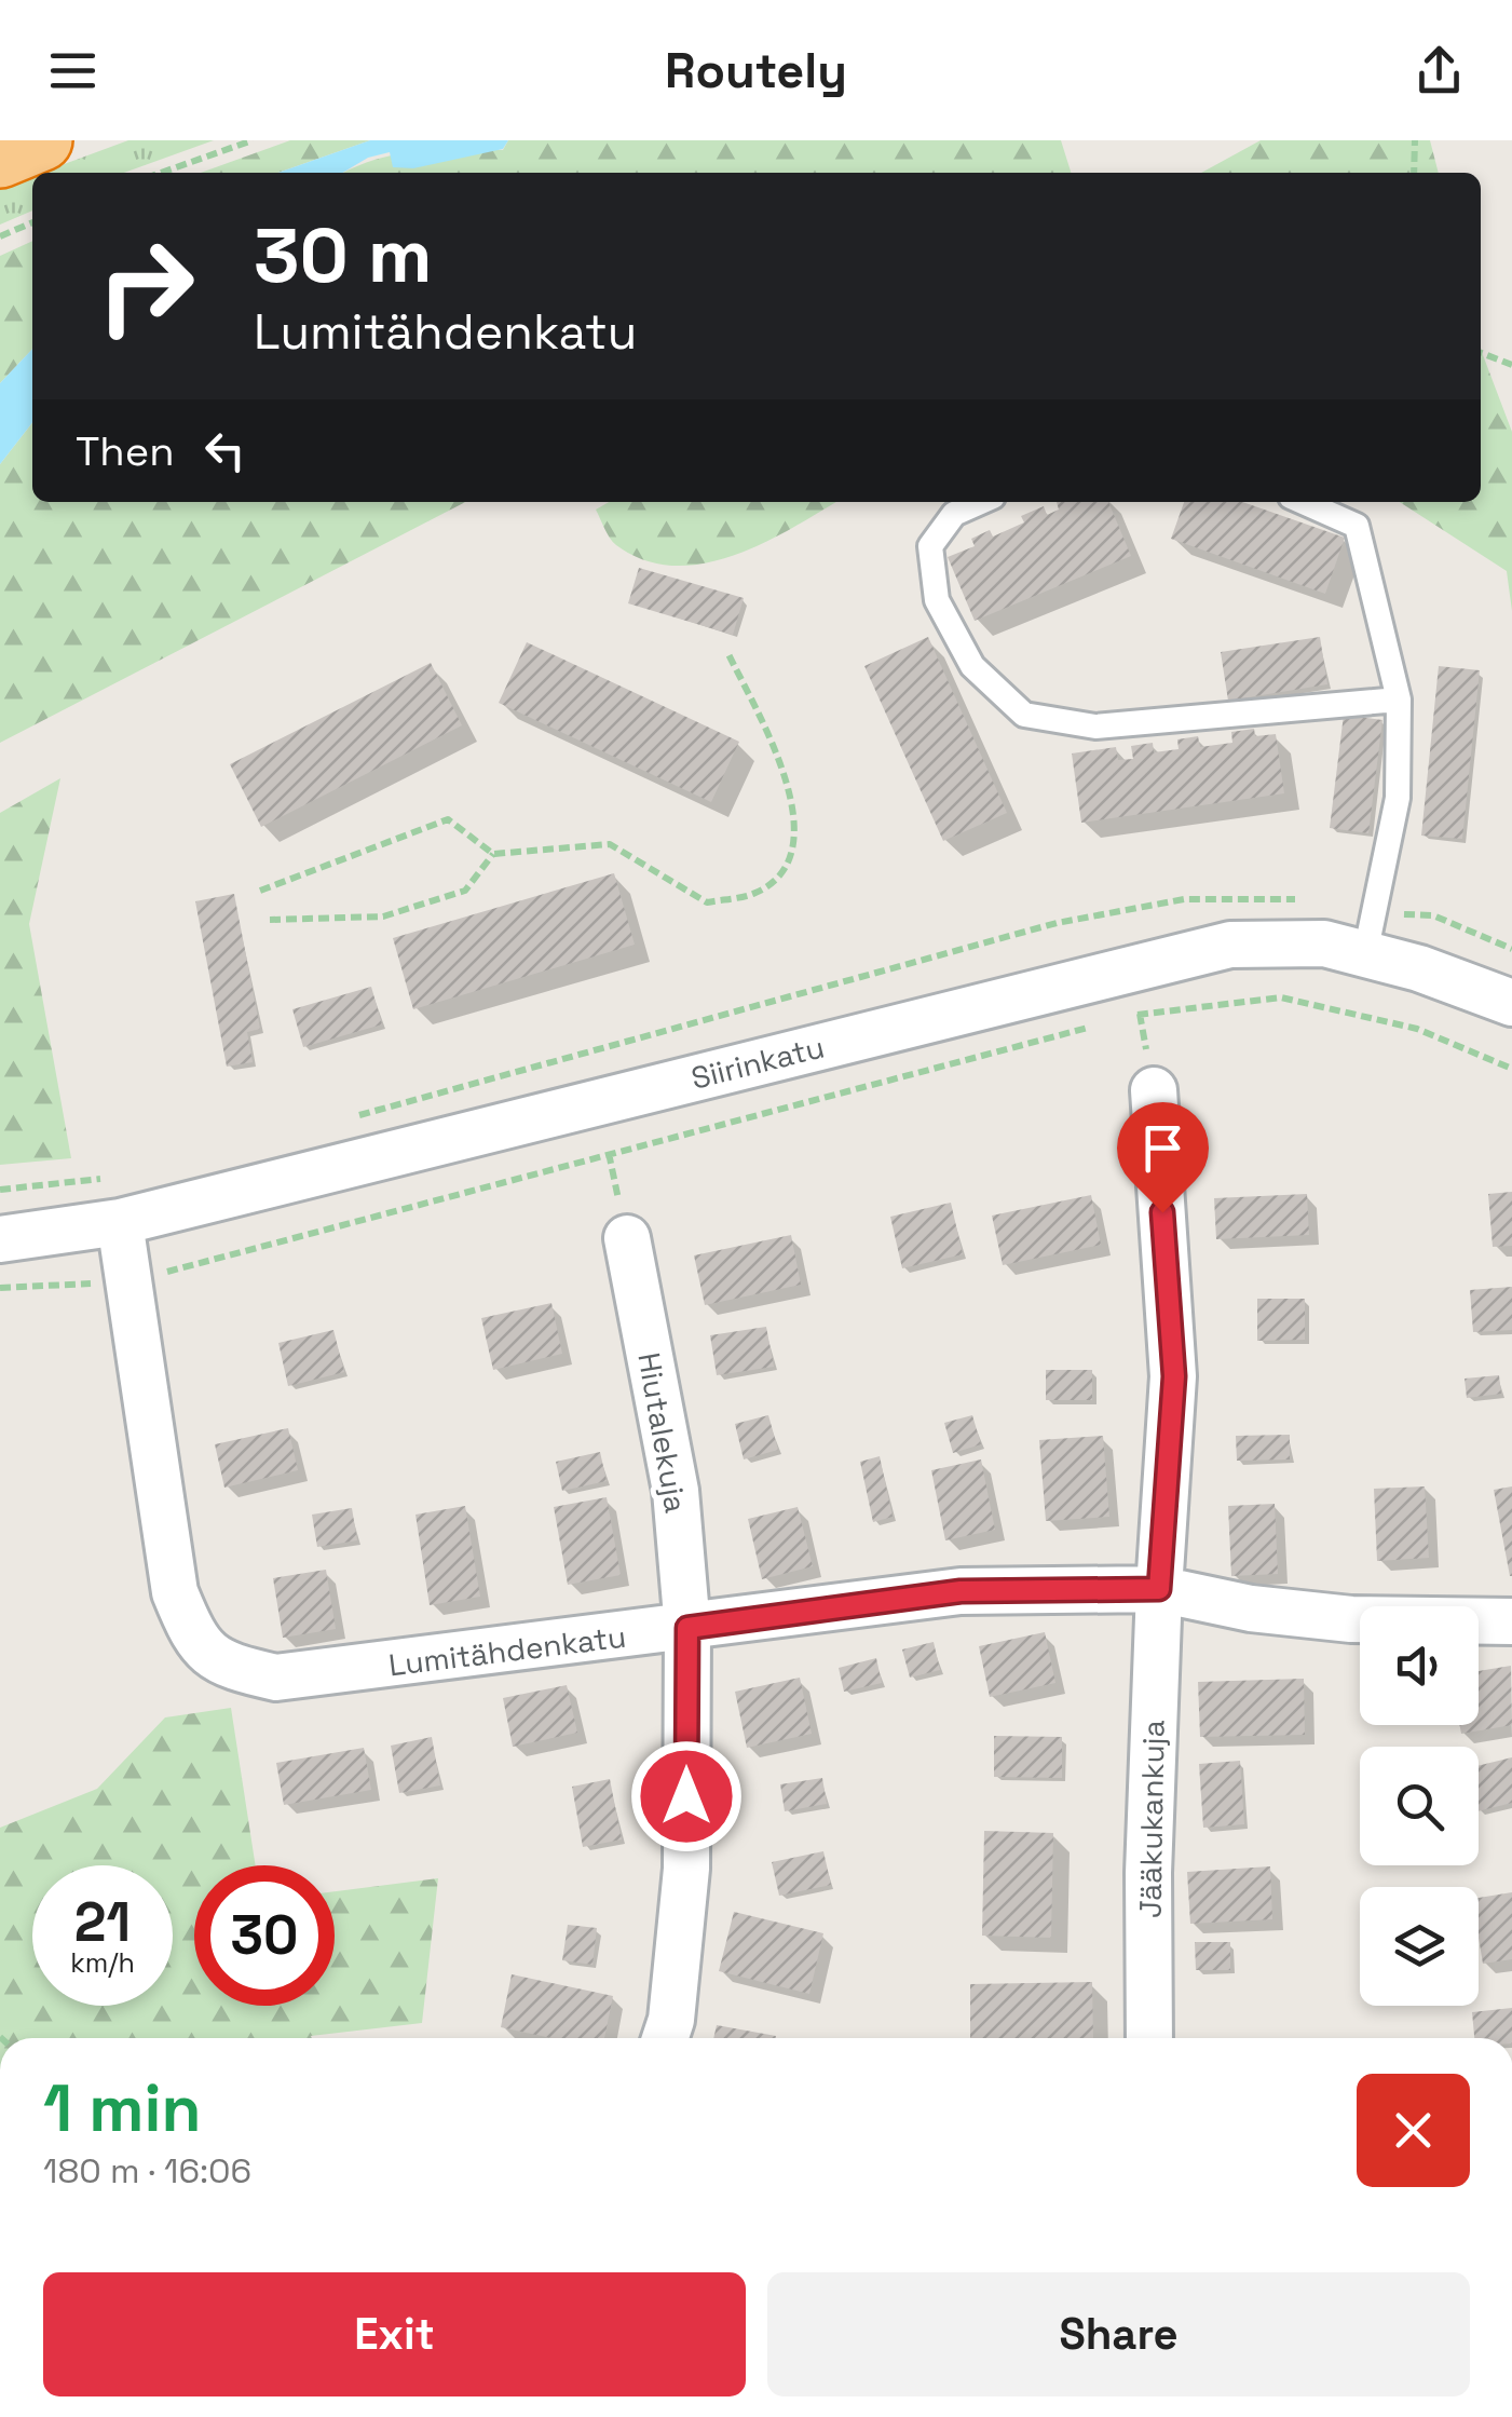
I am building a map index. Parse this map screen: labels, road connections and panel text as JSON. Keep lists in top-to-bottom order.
{
  "streets": {
    "street": [
      "Siirinkatu",
      "Hiutalekuja",
      "Lumitähdenkatu",
      "Jääkukankuja"
    ]
  },
  "crossings": [
    ["Siirinkatu", "Lumitähdenkatu"],
    ["Hiutalekuja", "Lumitähdenkatu"],
    ["Lumitähdenkatu", "Jääkukankuja"]
  ],
  "page": {
    "header": "Routely",
    "turn": ["30 m", "Lumitähdenkatu"],
    "then": "Then",
    "speed": "21 km/h",
    "limit": "30",
    "heading": ["1 min", "180 m · 16:06"],
    "buttons": ["Exit", "Share"]
  }
}
